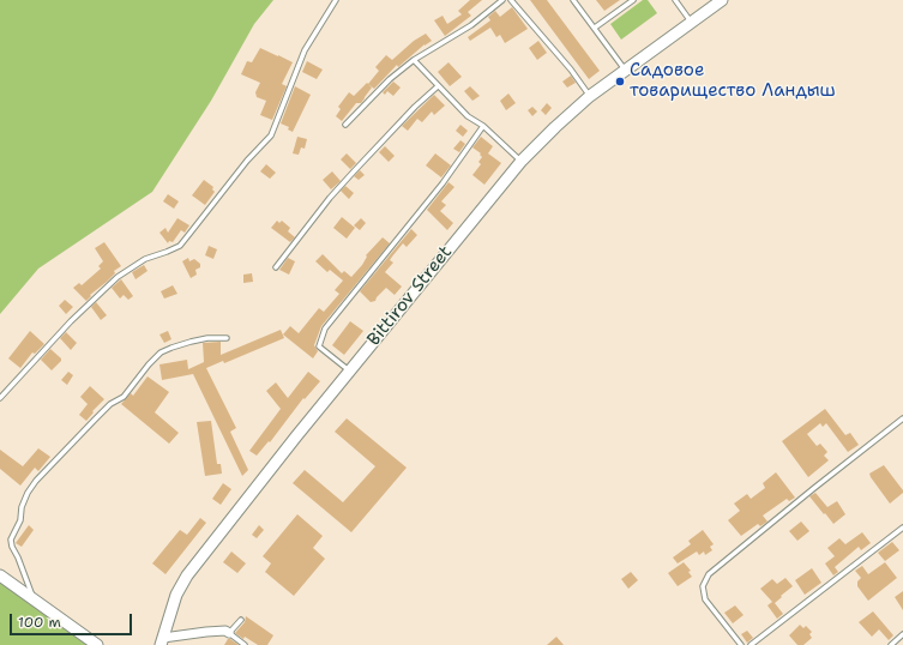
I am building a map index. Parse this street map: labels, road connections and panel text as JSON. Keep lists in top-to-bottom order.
{
  "streets": {
    "street": ["Bittirov Street"]
  },
  "places": ["Садовое товарищество Ландыш"],
  "scale_bar": "100 m"
}
